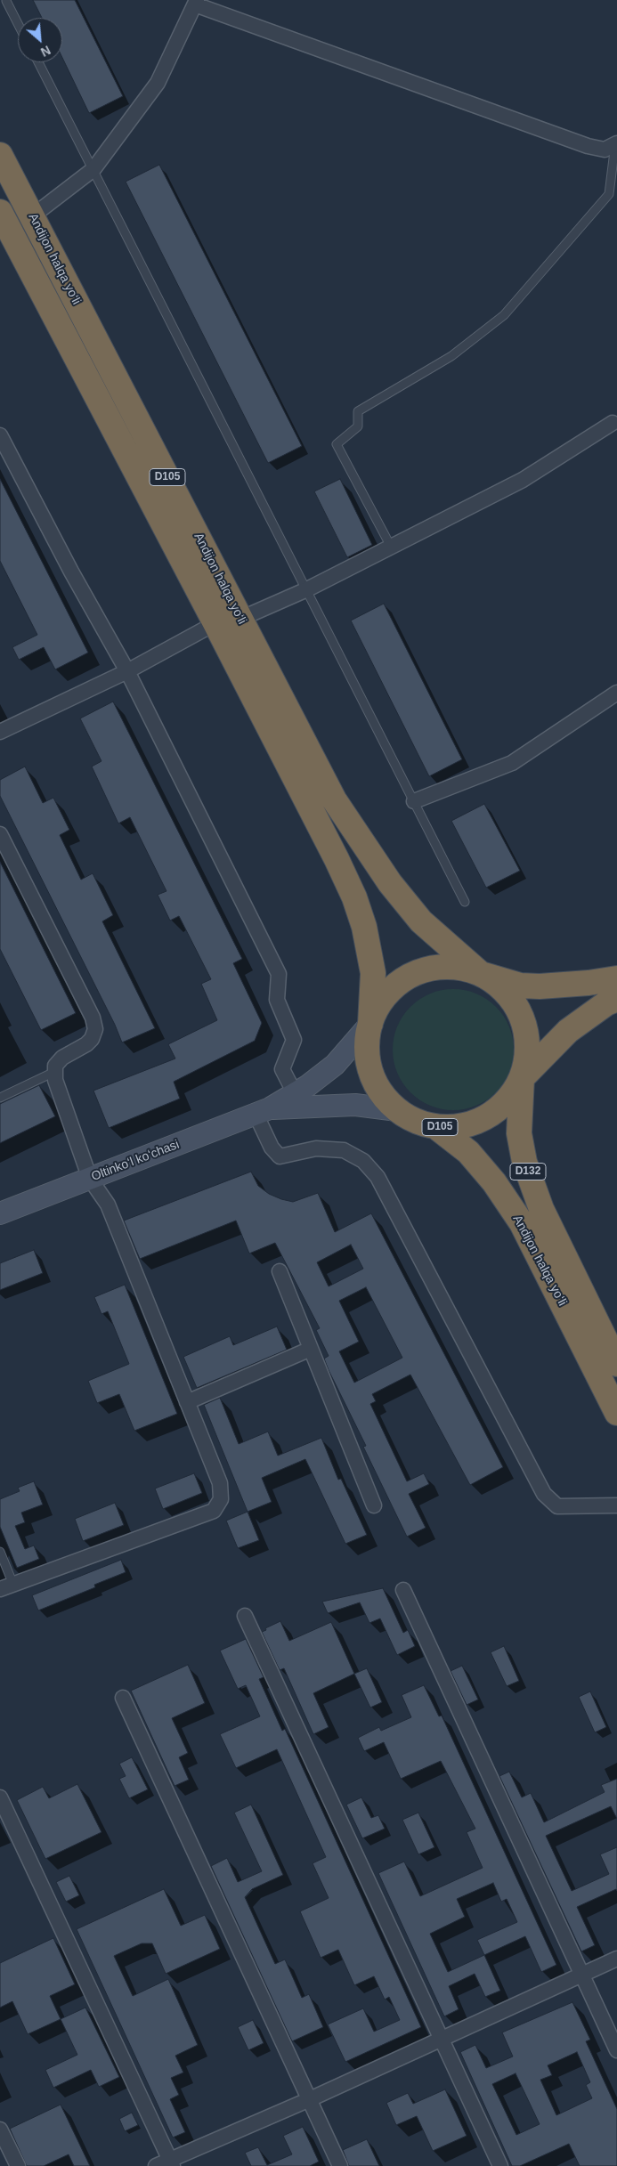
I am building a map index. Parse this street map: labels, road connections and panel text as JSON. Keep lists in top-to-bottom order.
{
  "streets": {
    "highway": ["Andijon halqa yo‘li", "D105", "D132"],
    "main road": ["Oltinkoʻl koʻchasi"]
  },
  "crossings": [
    ["Andijon halqa yo‘li", "D105"],
    ["Andijon halqa yo‘li", "Oltinkoʻl koʻchasi"],
    ["D105", "Oltinkoʻl koʻchasi"]
  ],
  "north": "bottom right"
}
